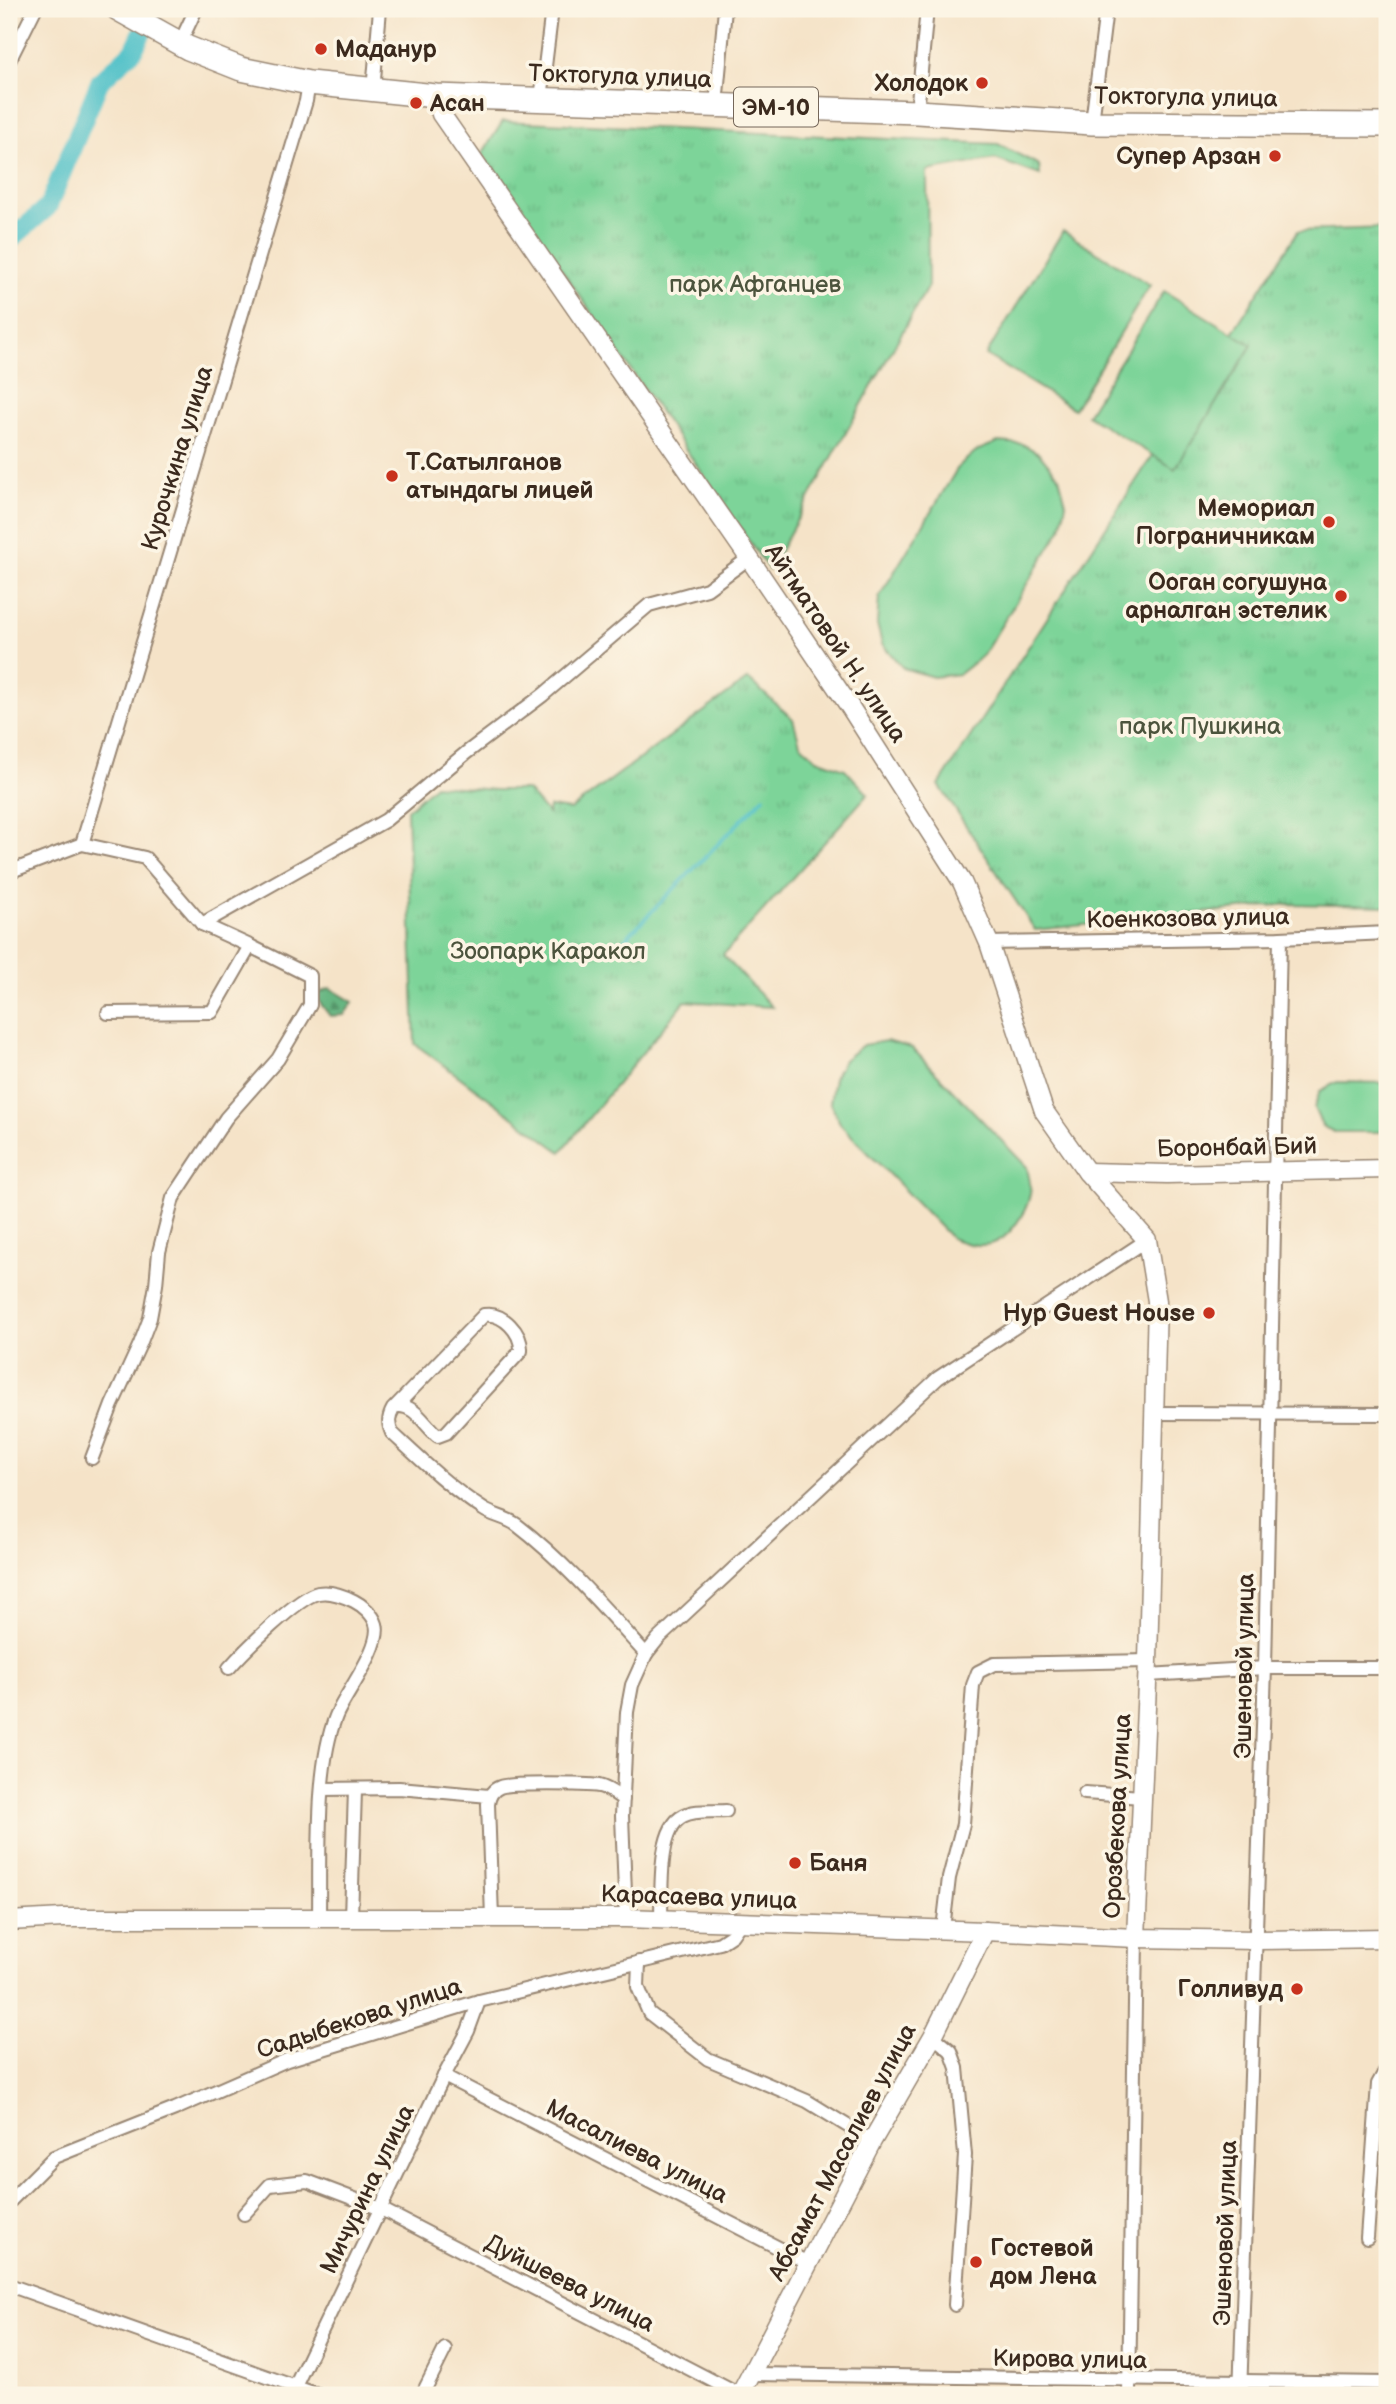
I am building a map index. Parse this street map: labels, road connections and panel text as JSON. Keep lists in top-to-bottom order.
{
  "streets": {
    "highway": ["Токтогула улица", "ЭМ-10"],
    "main road": [
      "Айтматовой Н. улица",
      "Боронбай Бий",
      "Орозбекова улица",
      "Карасаева улица",
      "Абсамат Масалиев улица"
    ],
    "street": [
      "Курочкина улица",
      "Коенкозова улица",
      "Эшеновой улица",
      "Садыбекова улица",
      "Масалиева улица",
      "Мичурина улица",
      "Дуйшеева улица",
      "Кирова улица"
    ]
  },
  "crossings": [
    ["Токтогула улица", "Курочкина улица"],
    ["Токтогула улица", "Айтматовой Н. улица"],
    ["Айтматовой Н. улица", "Коенкозова улица"],
    ["Айтматовой Н. улица", "Боронбай Бий"],
    ["Айтматовой Н. улица", "Орозбекова улица"],
    ["Коенкозова улица", "Эшеновой улица"],
    ["Боронбай Бий", "Эшеновой улица"],
    ["Эшеновой улица", "Карасаева улица"],
    ["Эшеновой улица", "Кирова улица"],
    ["Орозбекова улица", "Карасаева улица"],
    ["Орозбекова улица", "Кирова улица"],
    ["Карасаева улица", "Садыбекова улица"],
    ["Карасаева улица", "Абсамат Масалиев улица"],
    ["Садыбекова улица", "Мичурина улица"],
    ["Масалиева улица", "Абсамат Масалиев улица"],
    ["Масалиева улица", "Мичурина улица"],
    ["Абсамат Масалиев улица", "Дуйшеева улица"],
    ["Абсамат Масалиев улица", "Кирова улица"],
    ["Мичурина улица", "Дуйшеева улица"]
  ],
  "parks": ["парк Афганцев", "парк Пушкина", "Зоопарк Каракол"],
  "places": [
    "Маданур",
    "Холодок",
    "Асан",
    "Супер Арзан",
    "Т.Сатылганов атындагы лицей",
    "Мемориал Пограничникам",
    "Ооган согушуна арналган эстелик",
    "Нур Guest House",
    "Баня",
    "Голливуд",
    "Гостевой дом Лена"
  ]
}
